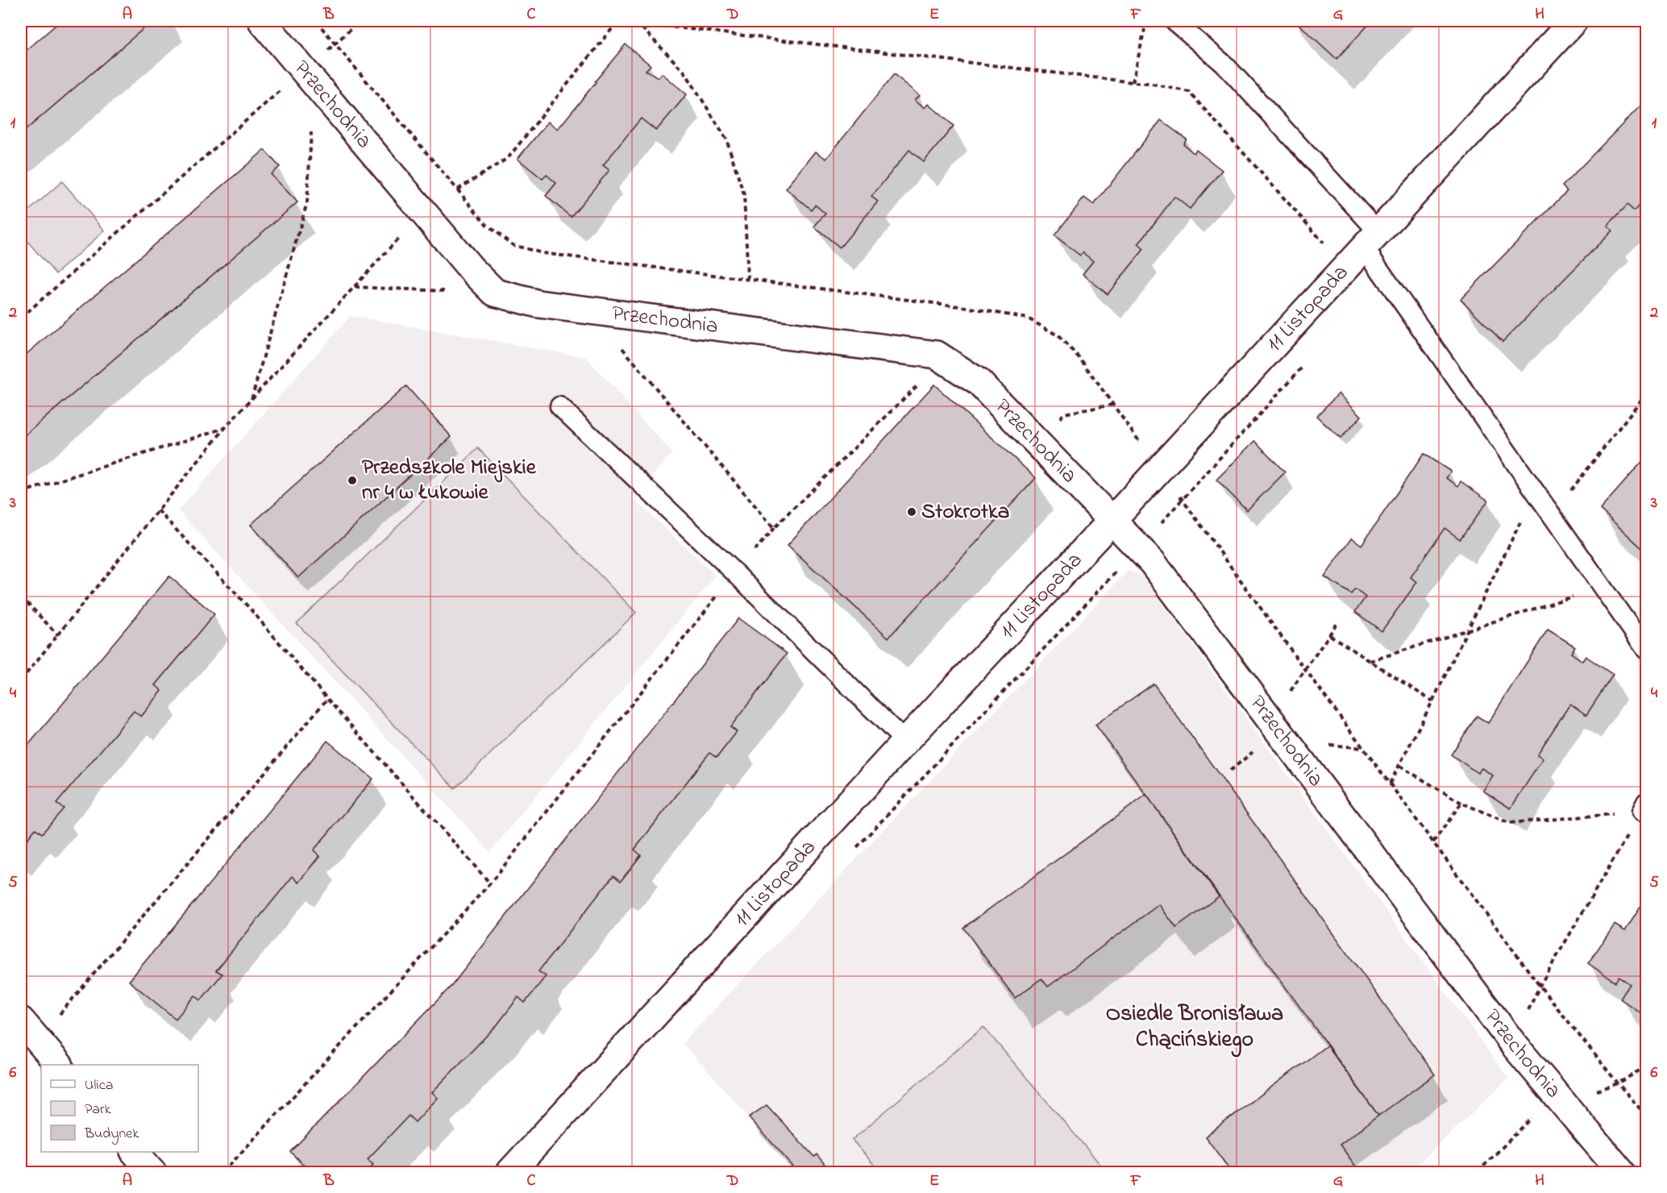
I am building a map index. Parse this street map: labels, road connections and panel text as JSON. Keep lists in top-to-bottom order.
{
  "streets": {
    "street": ["Przechodnia", "11 Listopada"]
  },
  "crossings": [
    ["Przechodnia", "11 Listopada"]
  ],
  "districts": ["Osiedle Bronisława Chącińskiego"],
  "places": ["Przedszkole Miejskie nr 4 w Łukowie", "Stokrotka"],
  "legend": ["Ulica", "Park", "Budynek"],
  "grid": {
    "columns": [
      "A",
      "B",
      "C",
      "D",
      "E",
      "F",
      "G",
      "H"
    ],
    "rows": [
      "1",
      "2",
      "3",
      "4",
      "5",
      "6"
    ]
  }
}
